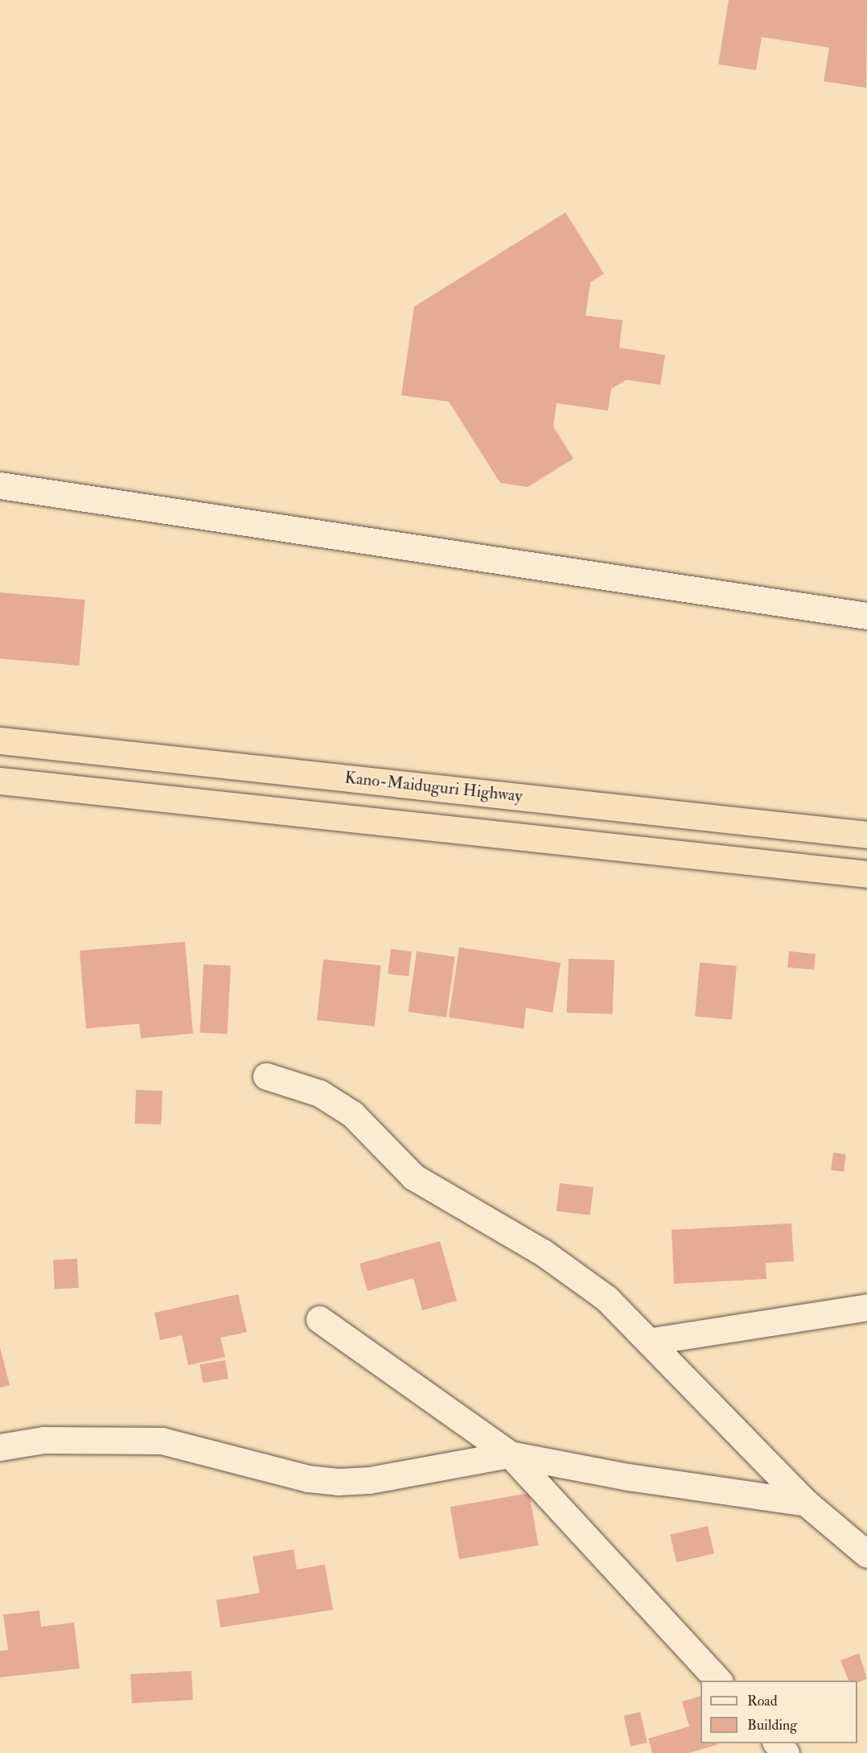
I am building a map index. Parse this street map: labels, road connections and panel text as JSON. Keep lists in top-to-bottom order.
{
  "streets": {
    "highway": ["Kano-Maiduguri Highway"]
  },
  "legend": ["Road", "Building"]
}
